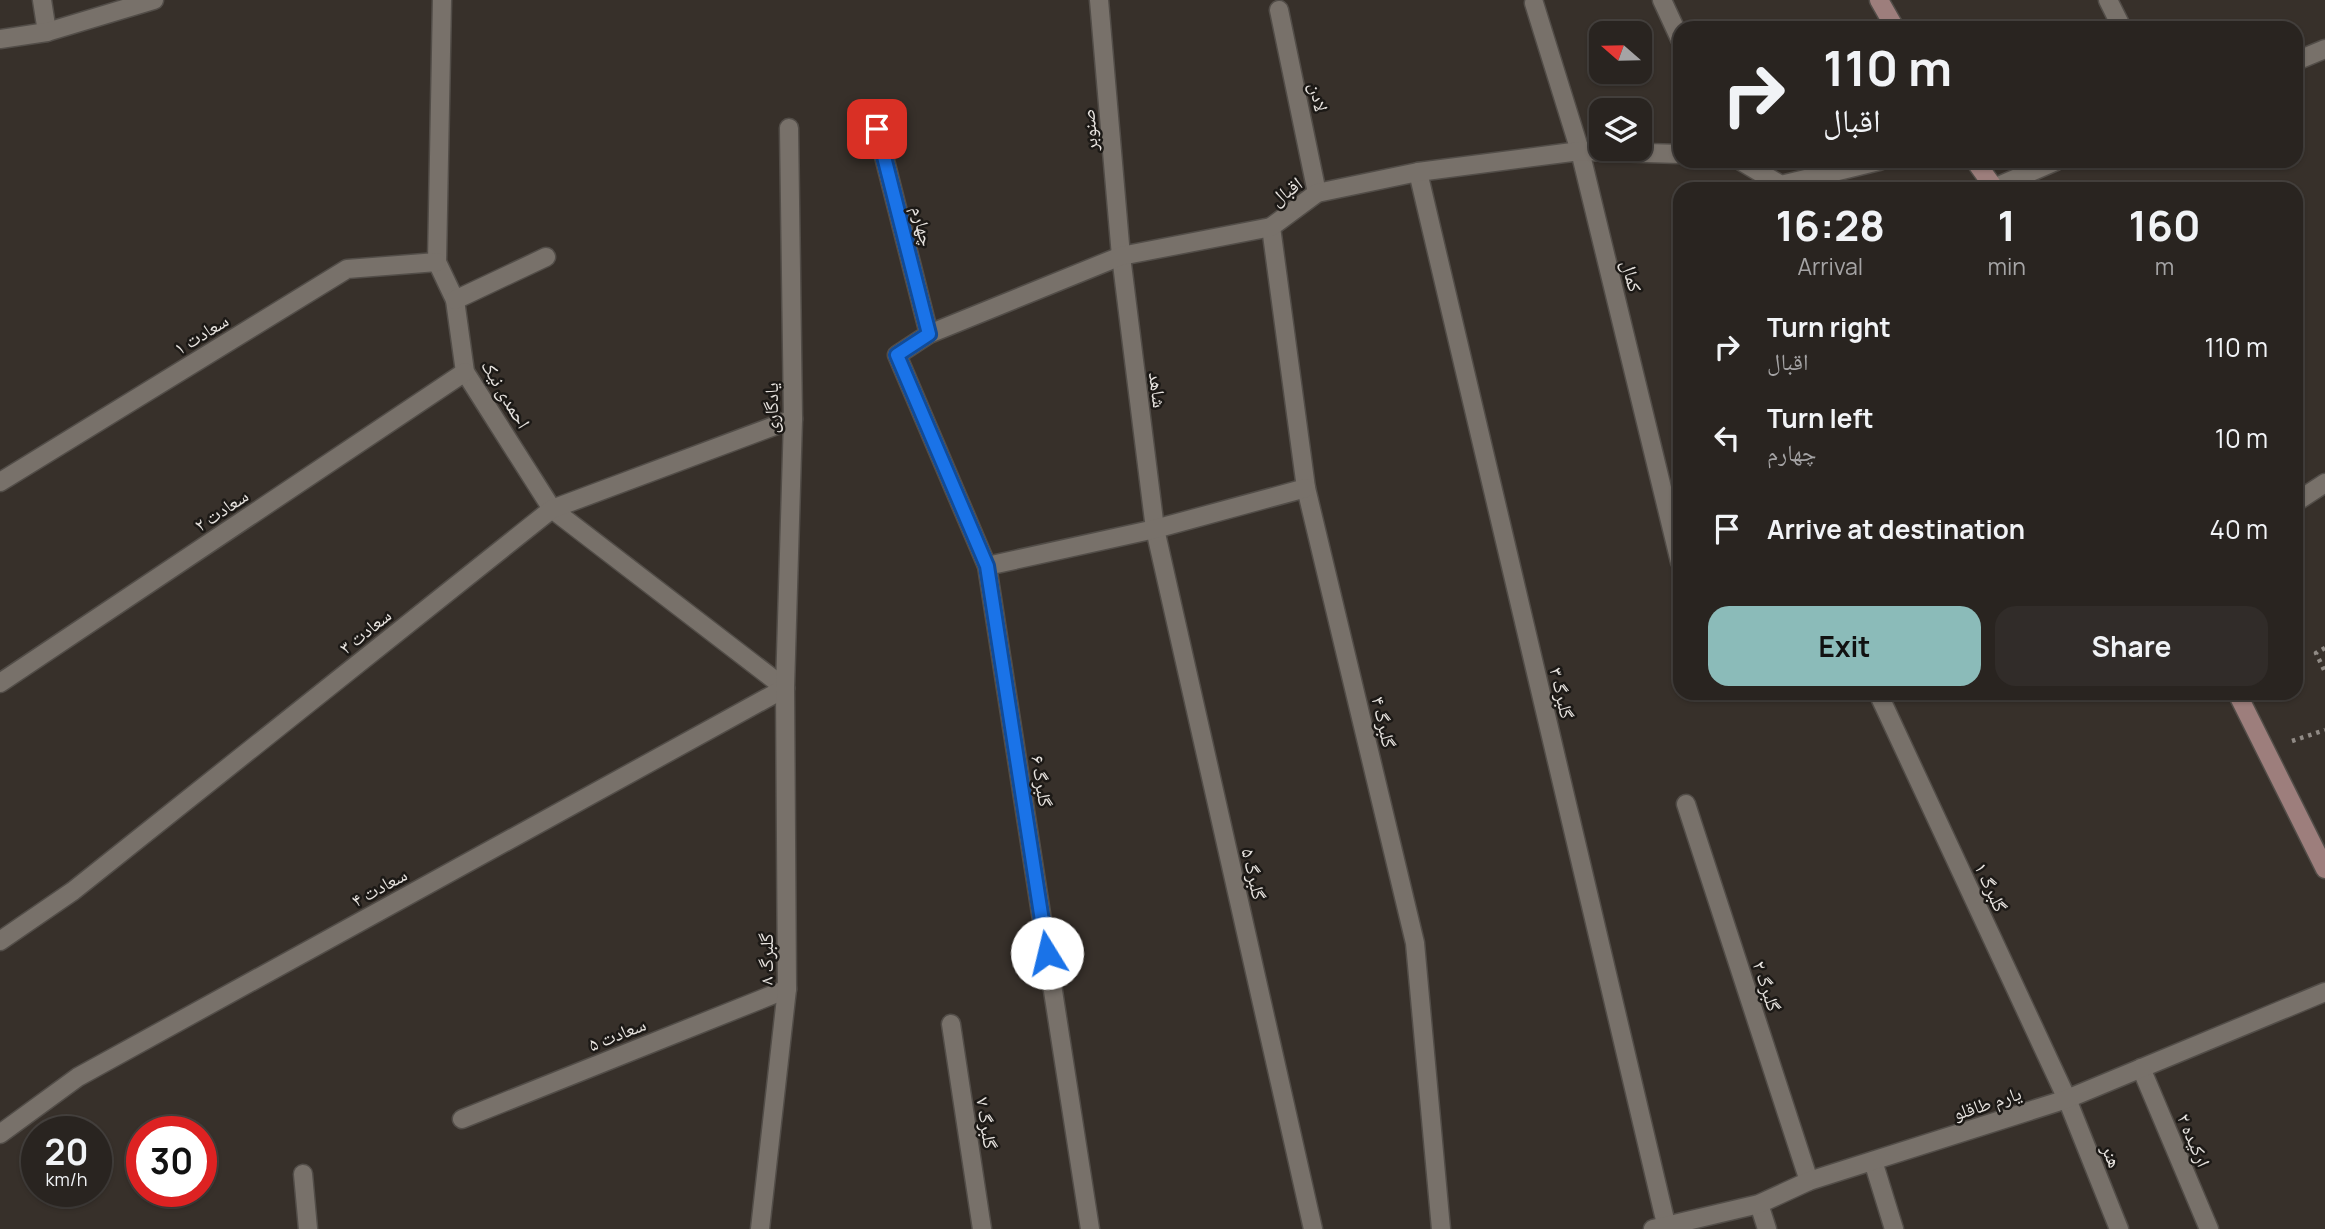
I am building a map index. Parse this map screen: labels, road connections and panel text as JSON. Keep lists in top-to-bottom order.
{
  "streets": {
    "street": [
      "لادن",
      "صنوبر",
      "اقبال",
      "چهارم",
      "کمال",
      "سعادت ۱",
      "شاهد",
      "احمدی نیک",
      "یادگاری",
      "سعادت ۲",
      "سعادت ۳",
      "گلبرگ ۳",
      "گلبرگ ۴",
      "گلبرگ ۶",
      "گلبرگ ۵",
      "سعادت ۴",
      "گلبرگ ۱",
      "گلبرگ ۸",
      "گلبرگ ۲",
      "سعادت ۵",
      "یارم طاقلو",
      "گلبرگ ۷",
      "ارکیده ۲",
      "هنر"
    ]
  },
  "crossings": [
    ["لادن", "اقبال"],
    ["صنوبر", "اقبال"],
    ["صنوبر", "شاهد"],
    ["اقبال", "چهارم"],
    ["اقبال", "کمال"],
    ["اقبال", "شاهد"],
    ["اقبال", "گلبرگ ۳"],
    ["اقبال", "گلبرگ ۴"],
    ["اقبال", "گلبرگ ۶"],
    ["سعادت ۱", "احمدی نیک"],
    ["شاهد", "گلبرگ ۵"],
    ["احمدی نیک", "یادگاری"],
    ["احمدی نیک", "سعادت ۲"],
    ["احمدی نیک", "سعادت ۳"],
    ["احمدی نیک", "سعادت ۴"],
    ["احمدی نیک", "گلبرگ ۸"],
    ["یادگاری", "سعادت ۳"],
    ["یادگاری", "سعادت ۴"],
    ["یادگاری", "گلبرگ ۸"],
    ["گلبرگ ۳", "یارم طاقلو"],
    ["سعادت ۴", "گلبرگ ۸"],
    ["گلبرگ ۱", "یارم طاقلو"],
    ["گلبرگ ۱", "هنر"],
    ["گلبرگ ۸", "سعادت ۵"],
    ["گلبرگ ۲", "یارم طاقلو"],
    ["یارم طاقلو", "ارکیده ۲"],
    ["یارم طاقلو", "هنر"]
  ],
  "north": "left",
  "page": {
    "turn": ["110 m", "اقبال"],
    "eta": [
      "16:28",
      "Arrival",
      "1",
      "min",
      "160",
      "m"
    ],
    "list": [
      {
        "name": "Turn right",
        "note": "اقبال",
        "value": "110 m"
      },
      {
        "name": "Turn left",
        "note": "چهارم",
        "value": "10 m"
      },
      {
        "name": "Arrive at destination",
        "value": "40 m"
      }
    ],
    "buttons": ["Exit", "Share"],
    "speed": "20 km/h",
    "limit": "30"
  }
}
